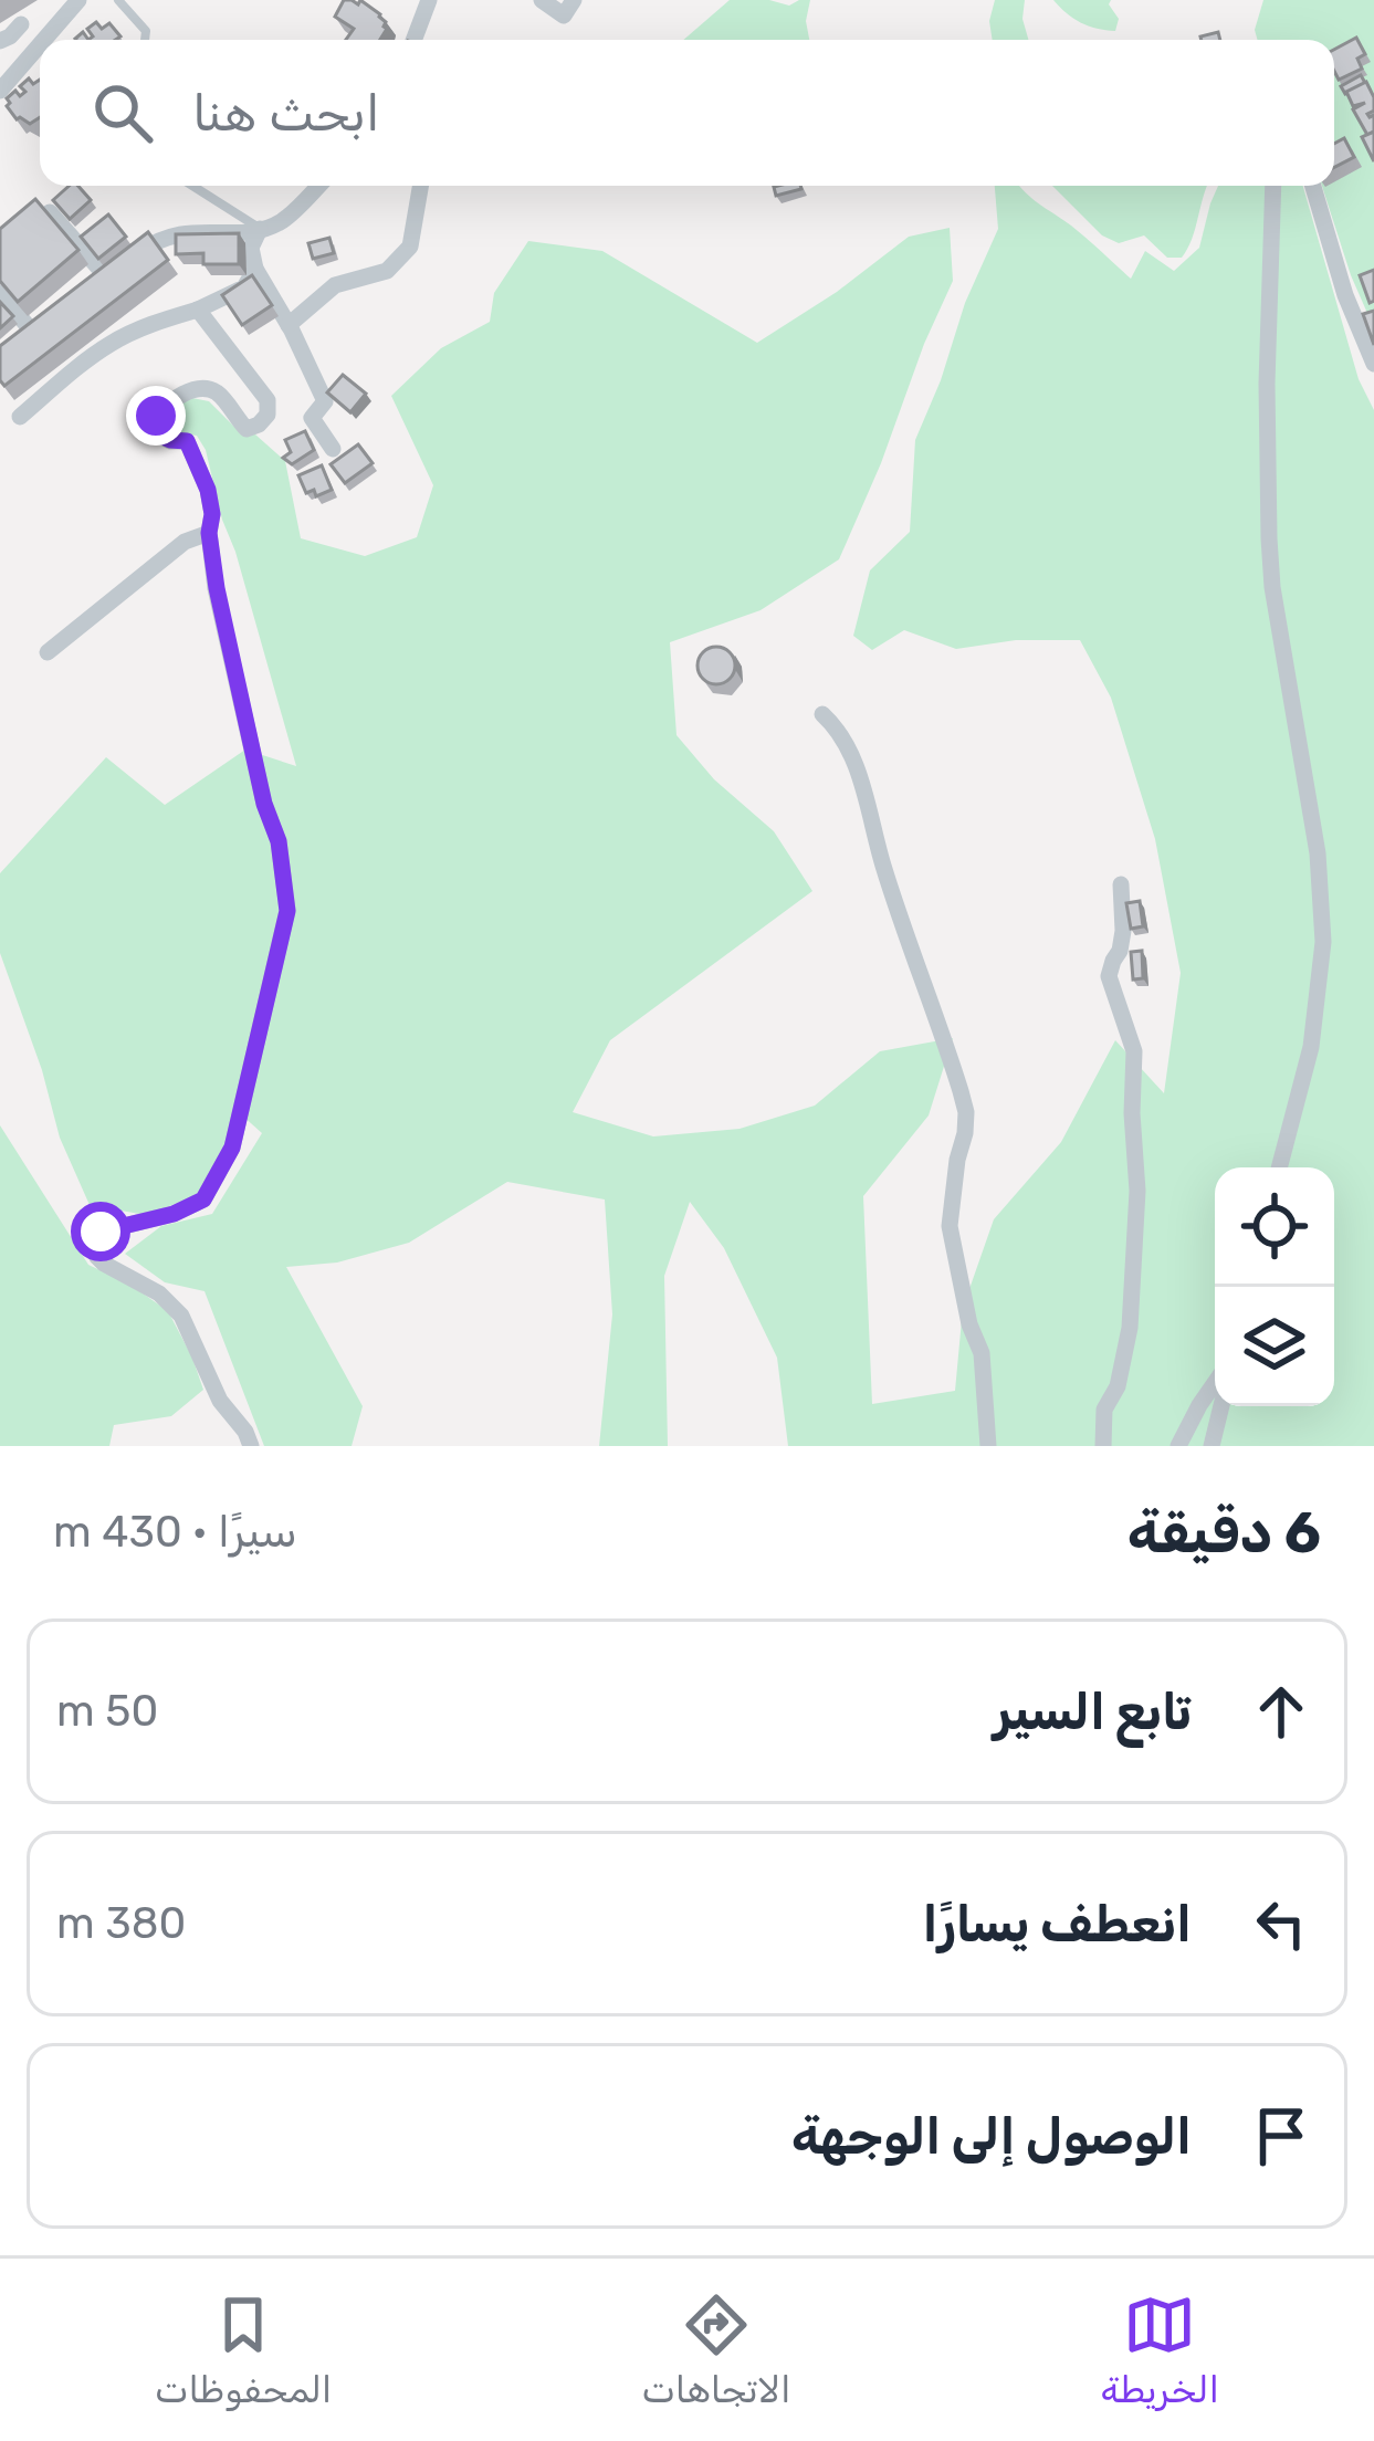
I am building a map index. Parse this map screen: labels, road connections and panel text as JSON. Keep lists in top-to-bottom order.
{
  "page": {
    "search": "ابحث هنا",
    "heading": ["6 دقيقة", "سيرًا · 430 m"],
    "list": [
      ["تابع السير", "50 m"],
      ["انعطف يسارًا", "380 m"],
      "الوصول إلى الوجهة"
    ],
    "nav": ["الخريطة", "الاتجاهات", "المحفوظات"]
  }
}
